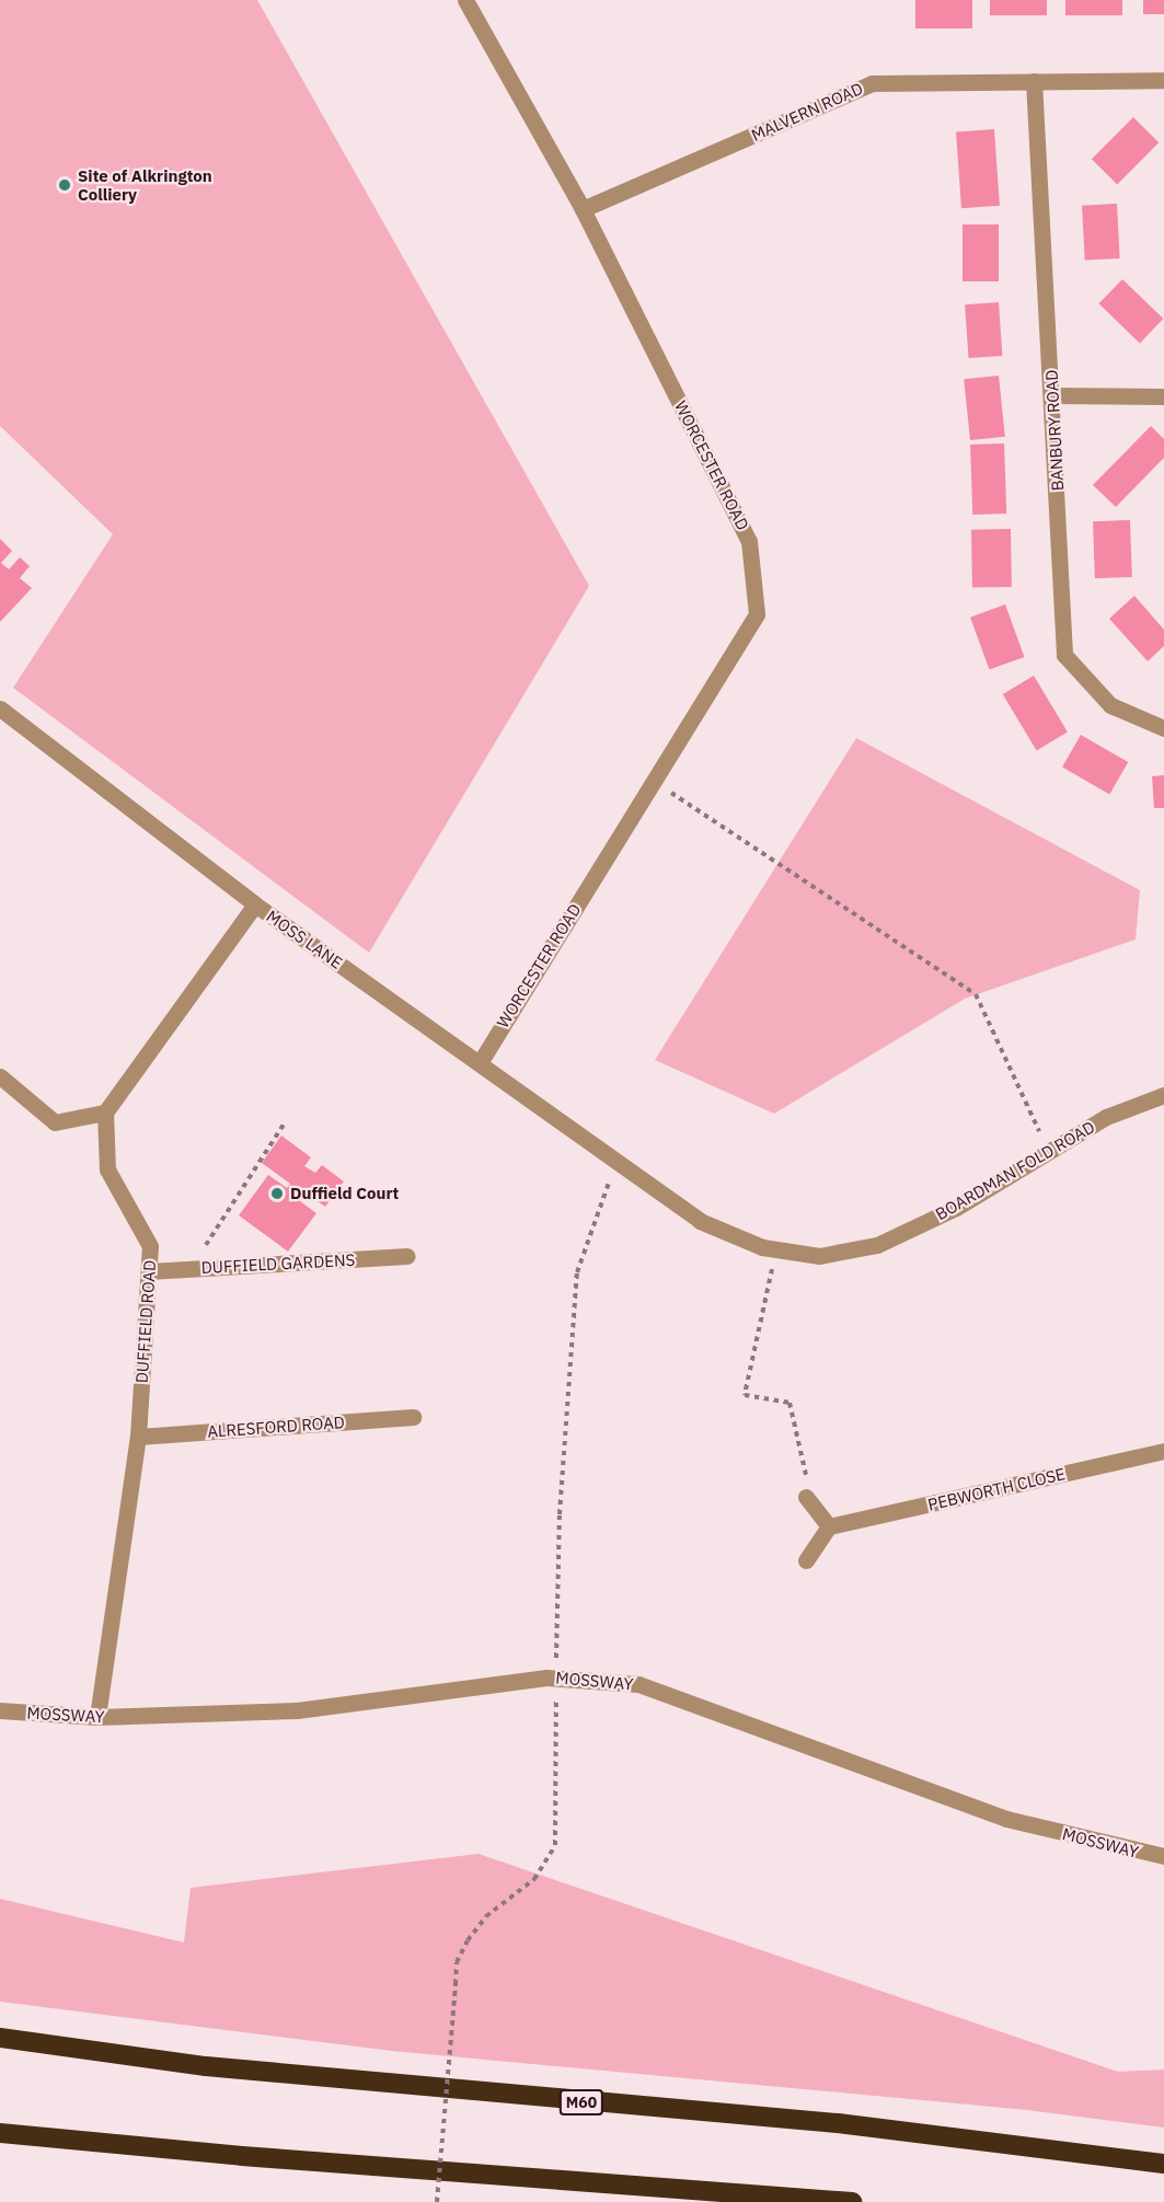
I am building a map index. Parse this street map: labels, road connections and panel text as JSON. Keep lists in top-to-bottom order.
{
  "streets": {
    "highway": ["M60"],
    "street": [
      "MALVERN ROAD",
      "BANBURY ROAD",
      "WORCESTER ROAD",
      "MOSS LANE",
      "BOARDMAN FOLD ROAD",
      "DUFFIELD GARDENS",
      "DUFFIELD ROAD",
      "ALRESFORD ROAD",
      "PEBWORTH CLOSE",
      "MOSSWAY"
    ]
  },
  "crossings": [
    ["MALVERN ROAD", "BANBURY ROAD"],
    ["MALVERN ROAD", "WORCESTER ROAD"],
    ["WORCESTER ROAD", "MOSS LANE"],
    ["MOSS LANE", "BOARDMAN FOLD ROAD"],
    ["DUFFIELD GARDENS", "DUFFIELD ROAD"],
    ["DUFFIELD ROAD", "ALRESFORD ROAD"],
    ["DUFFIELD ROAD", "MOSSWAY"]
  ],
  "places": ["Site of Alkrington Colliery", "Duffield Court"]
}
